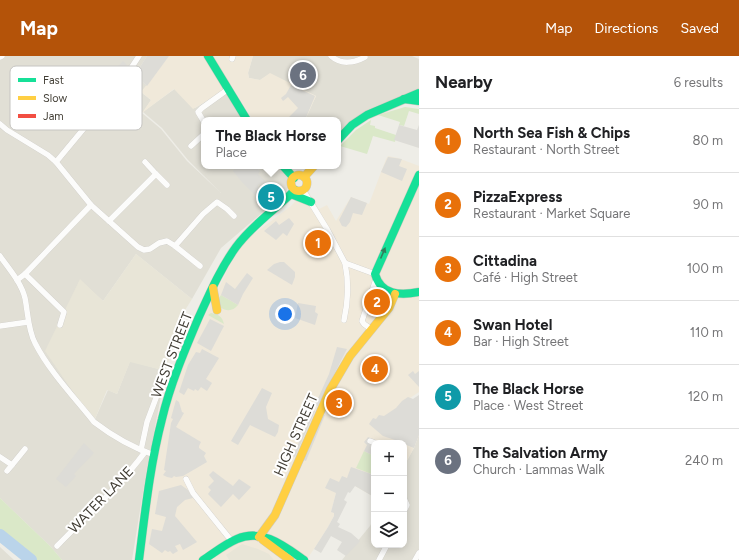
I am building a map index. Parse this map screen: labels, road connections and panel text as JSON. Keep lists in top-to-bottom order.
{
  "streets": {
    "street": ["WEST STREET", "HIGH STREET", "WATER LANE"]
  },
  "crossings": [
    ["WEST STREET", "WATER LANE"]
  ],
  "legend": ["Fast", "Slow", "Jam"],
  "page": {
    "header": "Map",
    "nav": ["Map", "Directions", "Saved"],
    "heading": ["Nearby", "6 results"],
    "pins": [
      "6",
      "5",
      "1",
      "2",
      "4",
      "3"
    ],
    "list": [
      {
        "mark": "1",
        "name": "North Sea Fish & Chips",
        "note": "Restaurant · North Street",
        "value": "80 m"
      },
      {
        "mark": "2",
        "name": "PizzaExpress",
        "note": "Restaurant · Market Square",
        "value": "90 m"
      },
      {
        "mark": "3",
        "name": "Cittadina",
        "note": "Café · High Street",
        "value": "100 m"
      },
      {
        "mark": "4",
        "name": "Swan Hotel",
        "note": "Bar · High Street",
        "value": "110 m"
      },
      {
        "mark": "5",
        "name": "The Black Horse",
        "note": "Place · West Street",
        "value": "120 m"
      },
      {
        "mark": "6",
        "name": "The Salvation Army",
        "note": "Church · Lammas Walk",
        "value": "240 m"
      }
    ],
    "popup": ["The Black Horse", "Place"],
    "map_buttons": ["+", "−"]
  }
}
